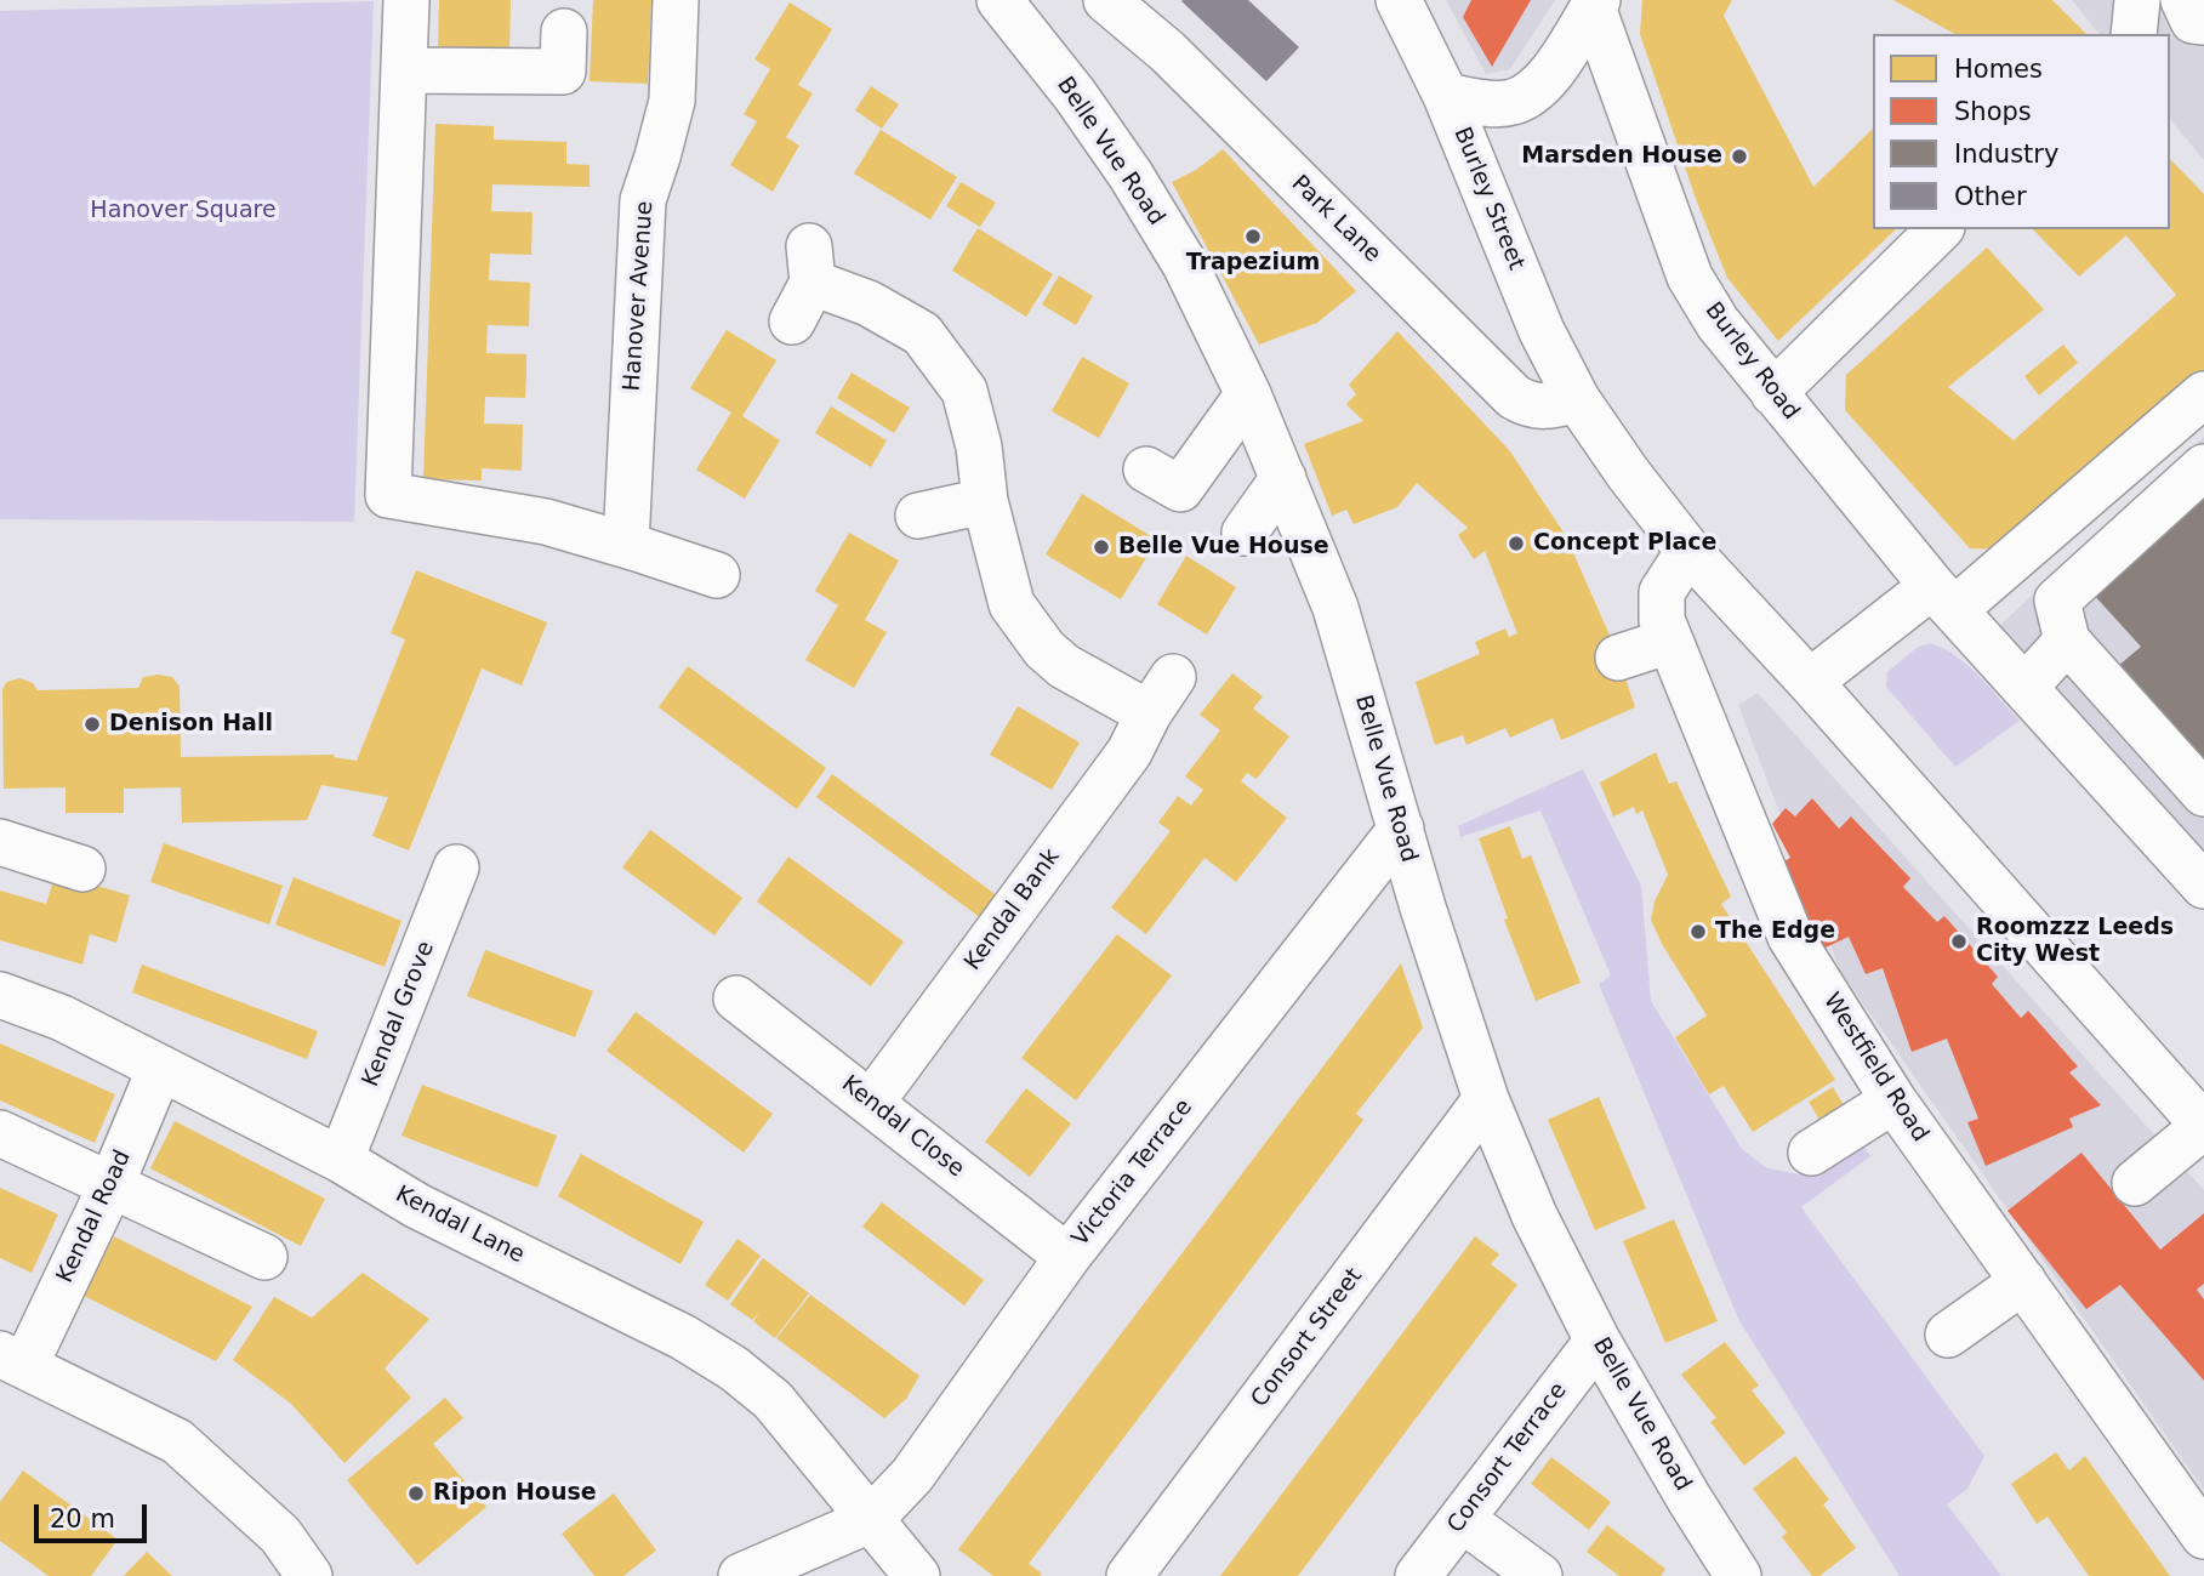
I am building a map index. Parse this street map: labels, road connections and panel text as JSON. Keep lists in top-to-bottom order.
{
  "streets": {
    "street": [
      "Belle Vue Road",
      "Burley Street",
      "Park Lane",
      "Hanover Avenue",
      "Burley Road",
      "Kendal Bank",
      "Kendal Grove",
      "Westfield Road",
      "Kendal Close",
      "Victoria Terrace",
      "Kendal Road",
      "Kendal Lane",
      "Consort Street",
      "Consort Terrace"
    ]
  },
  "crossings": [
    ["Belle Vue Road", "Victoria Terrace"],
    ["Belle Vue Road", "Consort Street"],
    ["Belle Vue Road", "Consort Terrace"],
    ["Burley Street", "Park Lane"],
    ["Kendal Bank", "Kendal Close"],
    ["Kendal Grove", "Kendal Lane"],
    ["Kendal Close", "Victoria Terrace"],
    ["Victoria Terrace", "Kendal Lane"],
    ["Kendal Road", "Kendal Lane"]
  ],
  "parks": ["Hanover Square"],
  "places": [
    "Marsden House",
    "Trapezium",
    "Concept Place",
    "Belle Vue House",
    "Denison Hall",
    "The Edge",
    "Roomzzz Leeds City West",
    "Ripon House"
  ],
  "legend": [
    "Homes",
    "Shops",
    "Industry",
    "Other"
  ],
  "scale_bar": "20 m"
}
